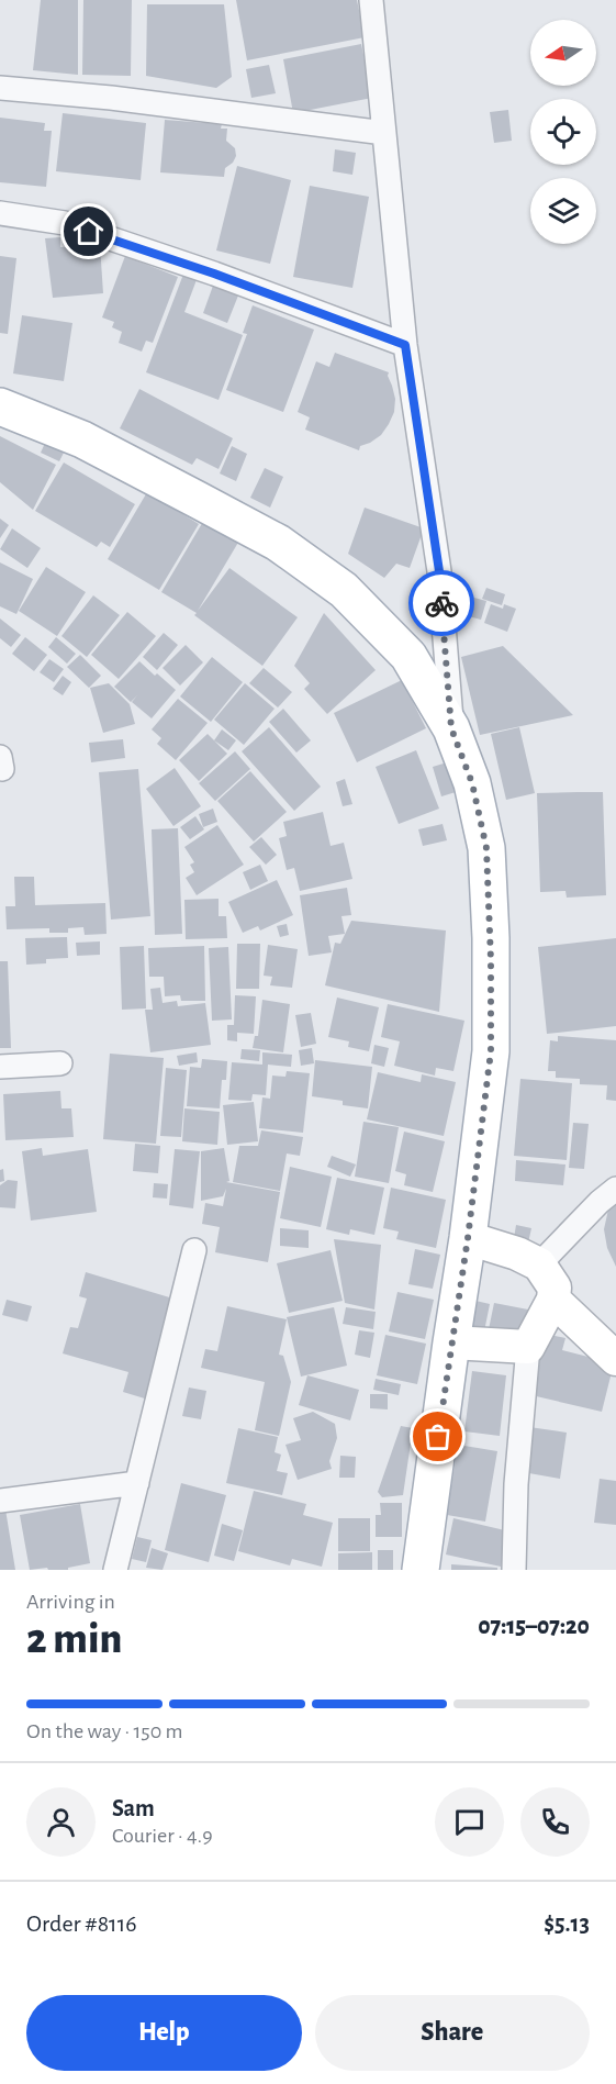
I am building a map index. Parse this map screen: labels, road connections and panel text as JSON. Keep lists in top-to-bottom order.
{
  "north": "left",
  "page": {
    "heading": ["2 min", "Arriving in", "07:15–07:20"],
    "panel": [
      "Sam",
      "Courier · 4.9",
      "Order #8116",
      "$5.13"
    ],
    "bar": "On the way · 150 m",
    "buttons": ["Help", "Share"]
  }
}
